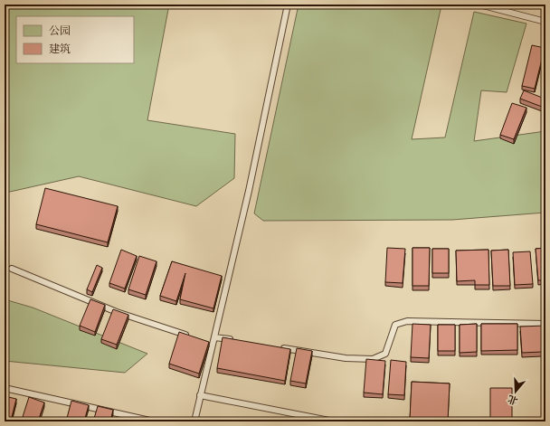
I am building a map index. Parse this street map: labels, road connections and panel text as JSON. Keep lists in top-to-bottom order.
{
  "legend": ["公园", "建筑"],
  "north": "bottom"
}
